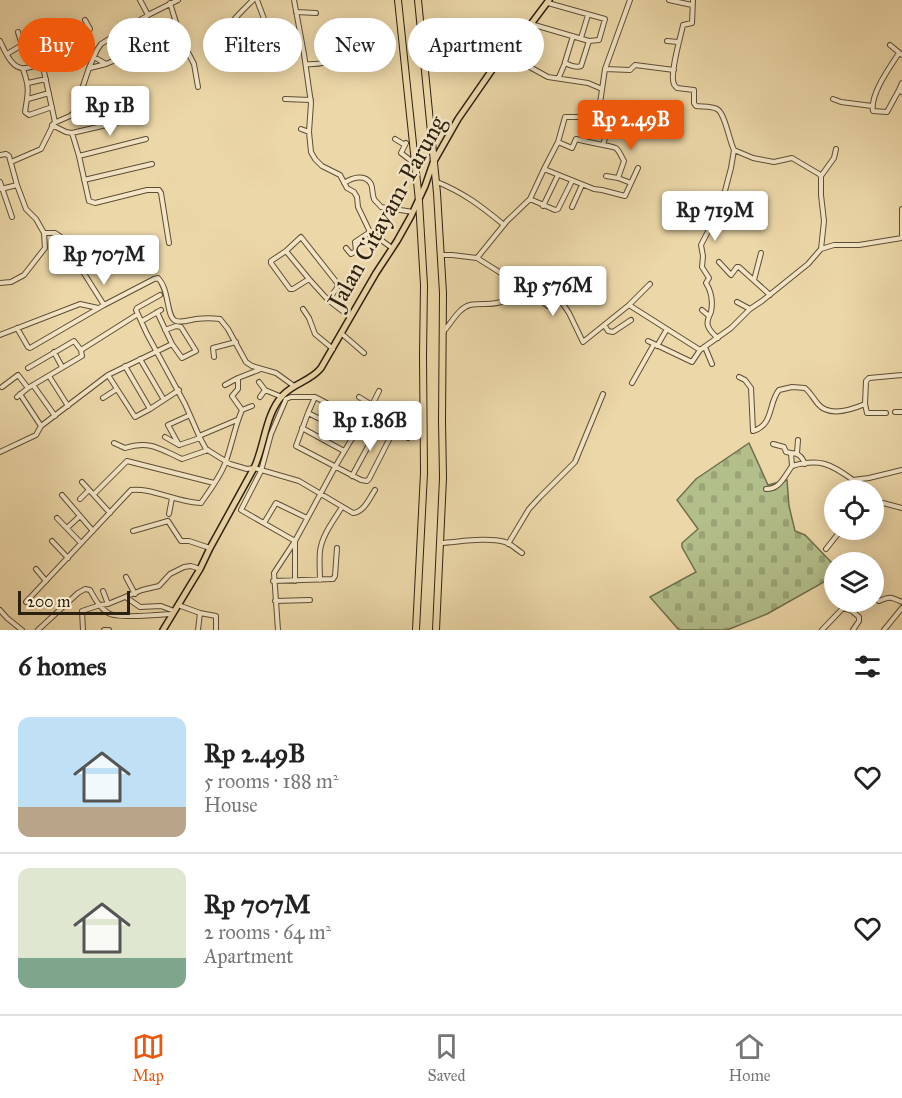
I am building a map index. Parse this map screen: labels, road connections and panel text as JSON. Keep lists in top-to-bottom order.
{
  "streets": {
    "main road": ["Jalan Citayam-Parung"]
  },
  "scale_bar": "200 m",
  "page": {
    "chip": [
      "Buy",
      "Rent",
      "Filters",
      "New",
      "Apartment"
    ],
    "price": [
      "Rp 1B",
      "Rp 2.49B",
      "Rp 719M",
      "Rp 707M",
      "Rp 576M",
      "Rp 1.86B"
    ],
    "scale": "200 m",
    "heading": "6 homes",
    "list": [
      {
        "name": "Rp 2.49B",
        "note": "5 rooms · 188 m² · House"
      },
      {
        "name": "Rp 707M",
        "note": "2 rooms · 64 m² · Apartment"
      }
    ],
    "tabs": ["Map", "Saved", "Home"]
  }
}
